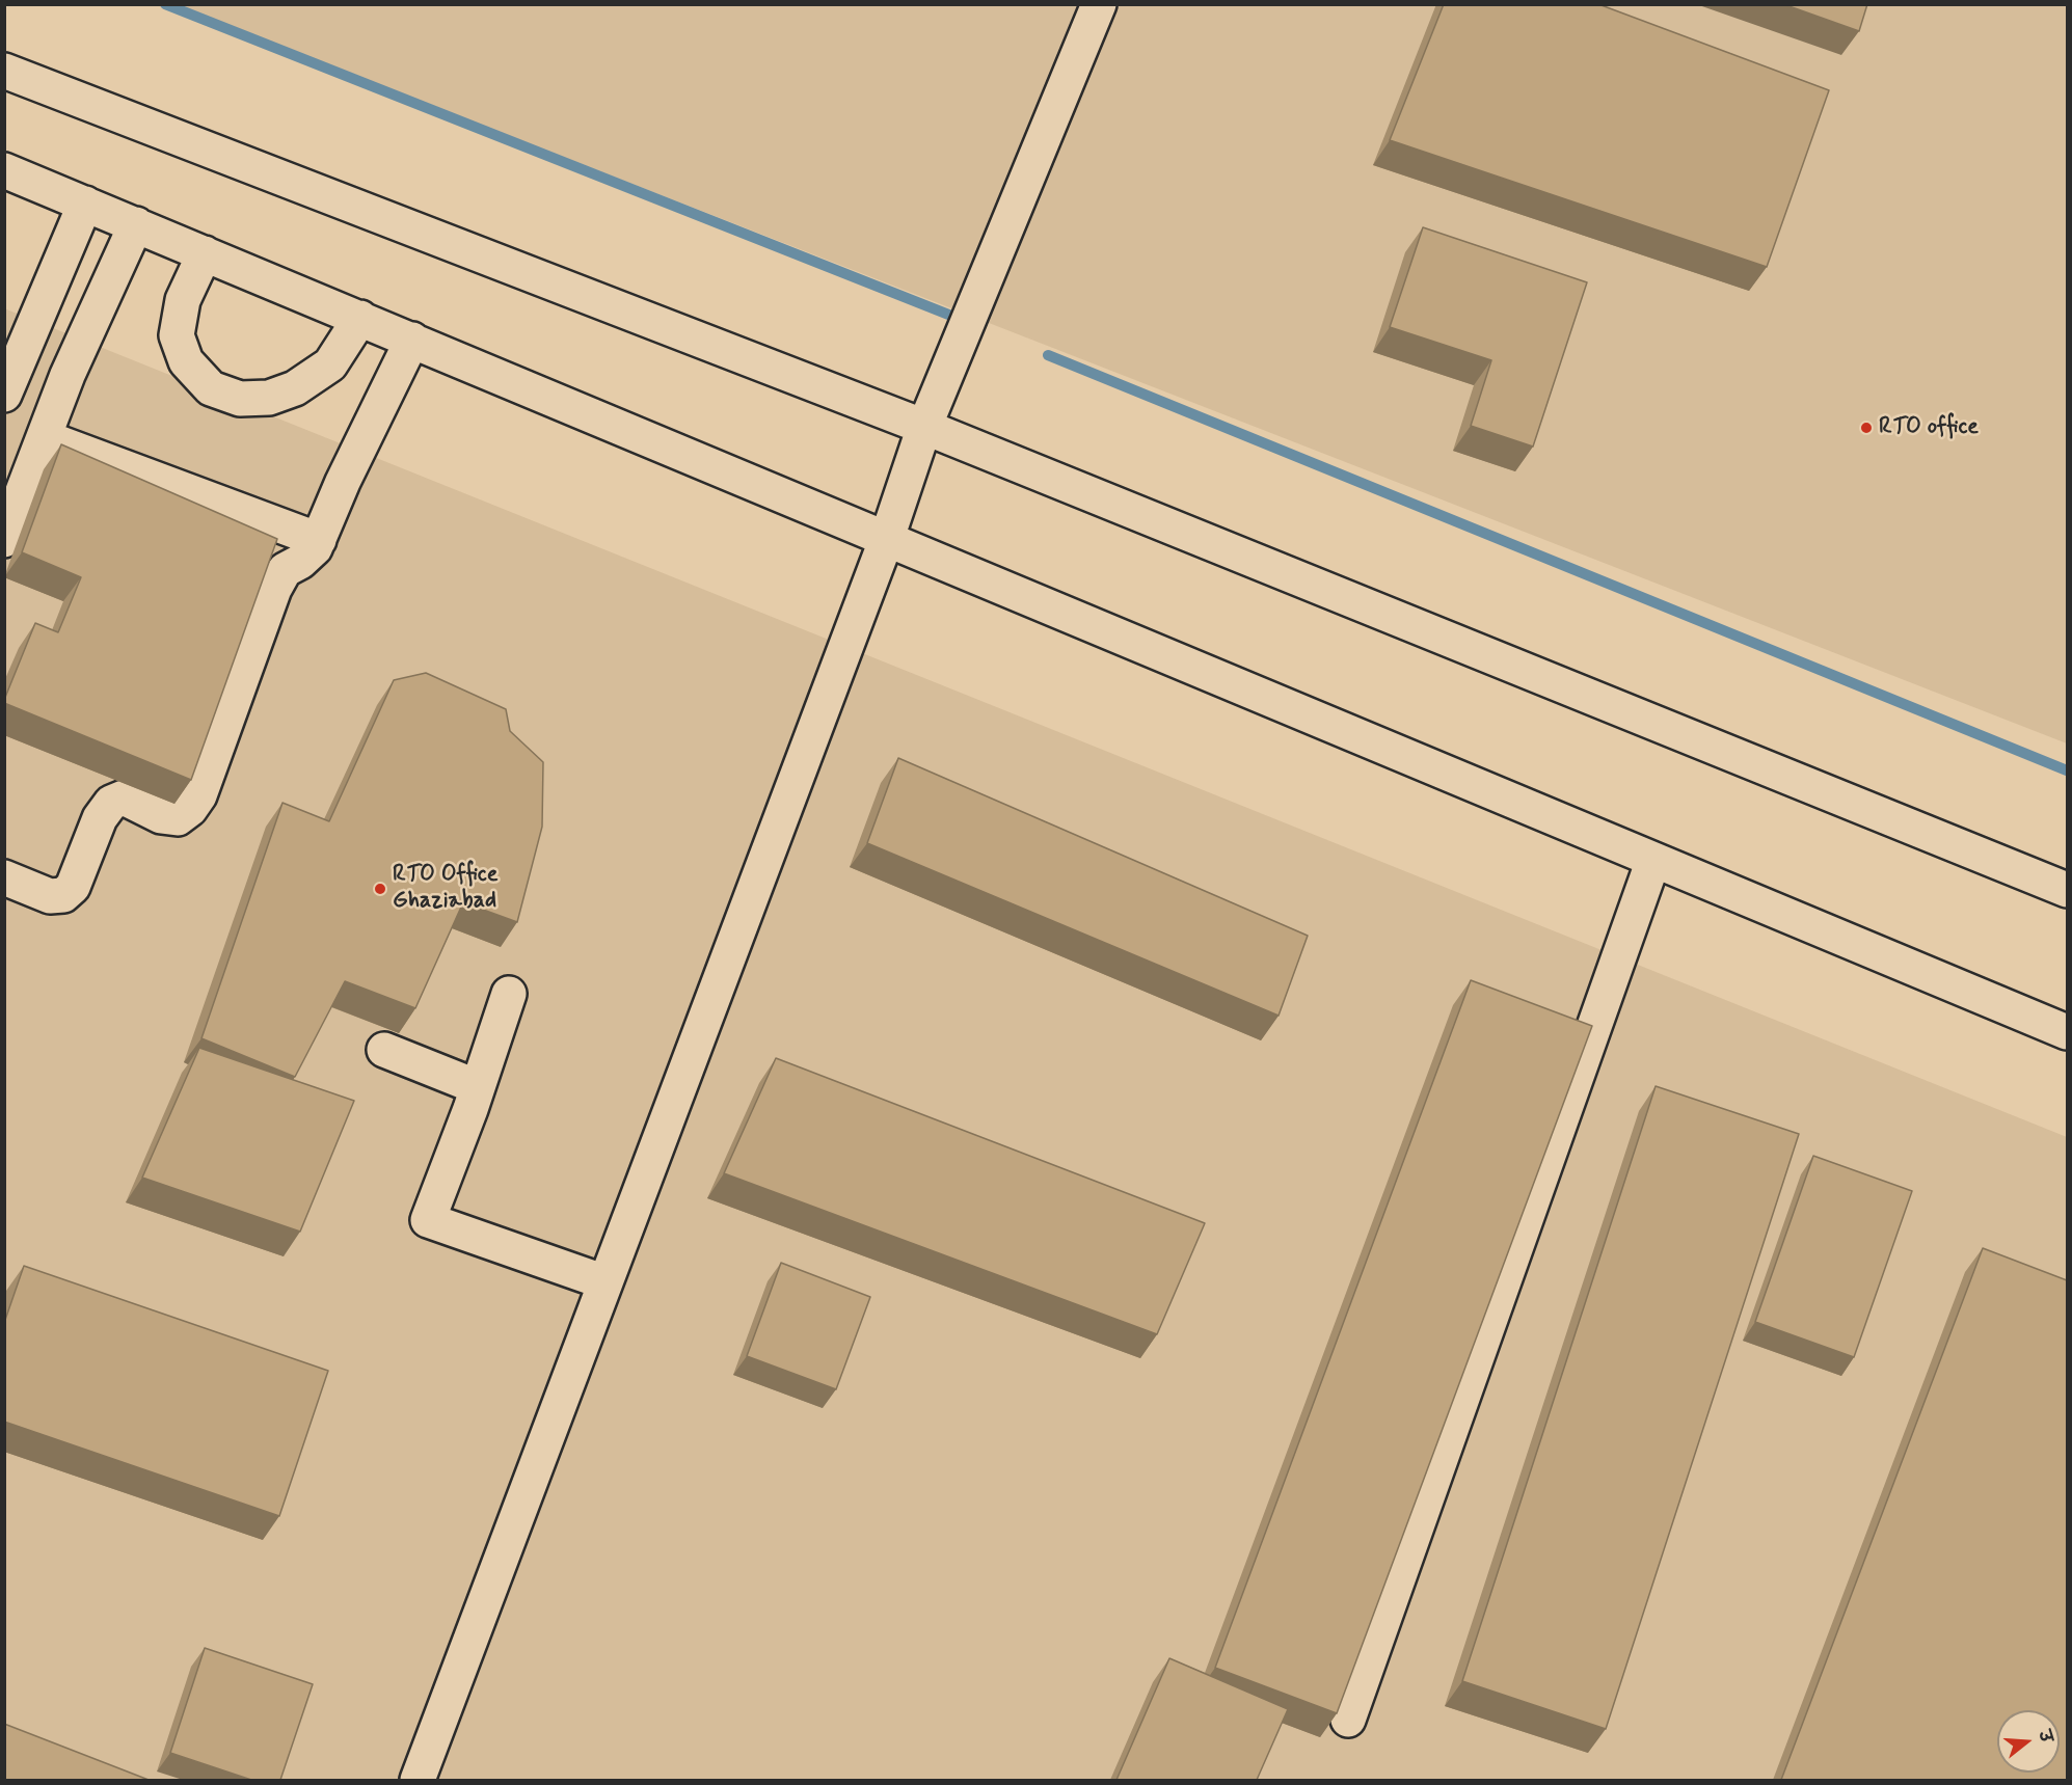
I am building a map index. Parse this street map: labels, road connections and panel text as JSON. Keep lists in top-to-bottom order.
{
  "places": ["RTO office", "RTO Office Ghaziabad"],
  "north": "right"
}
